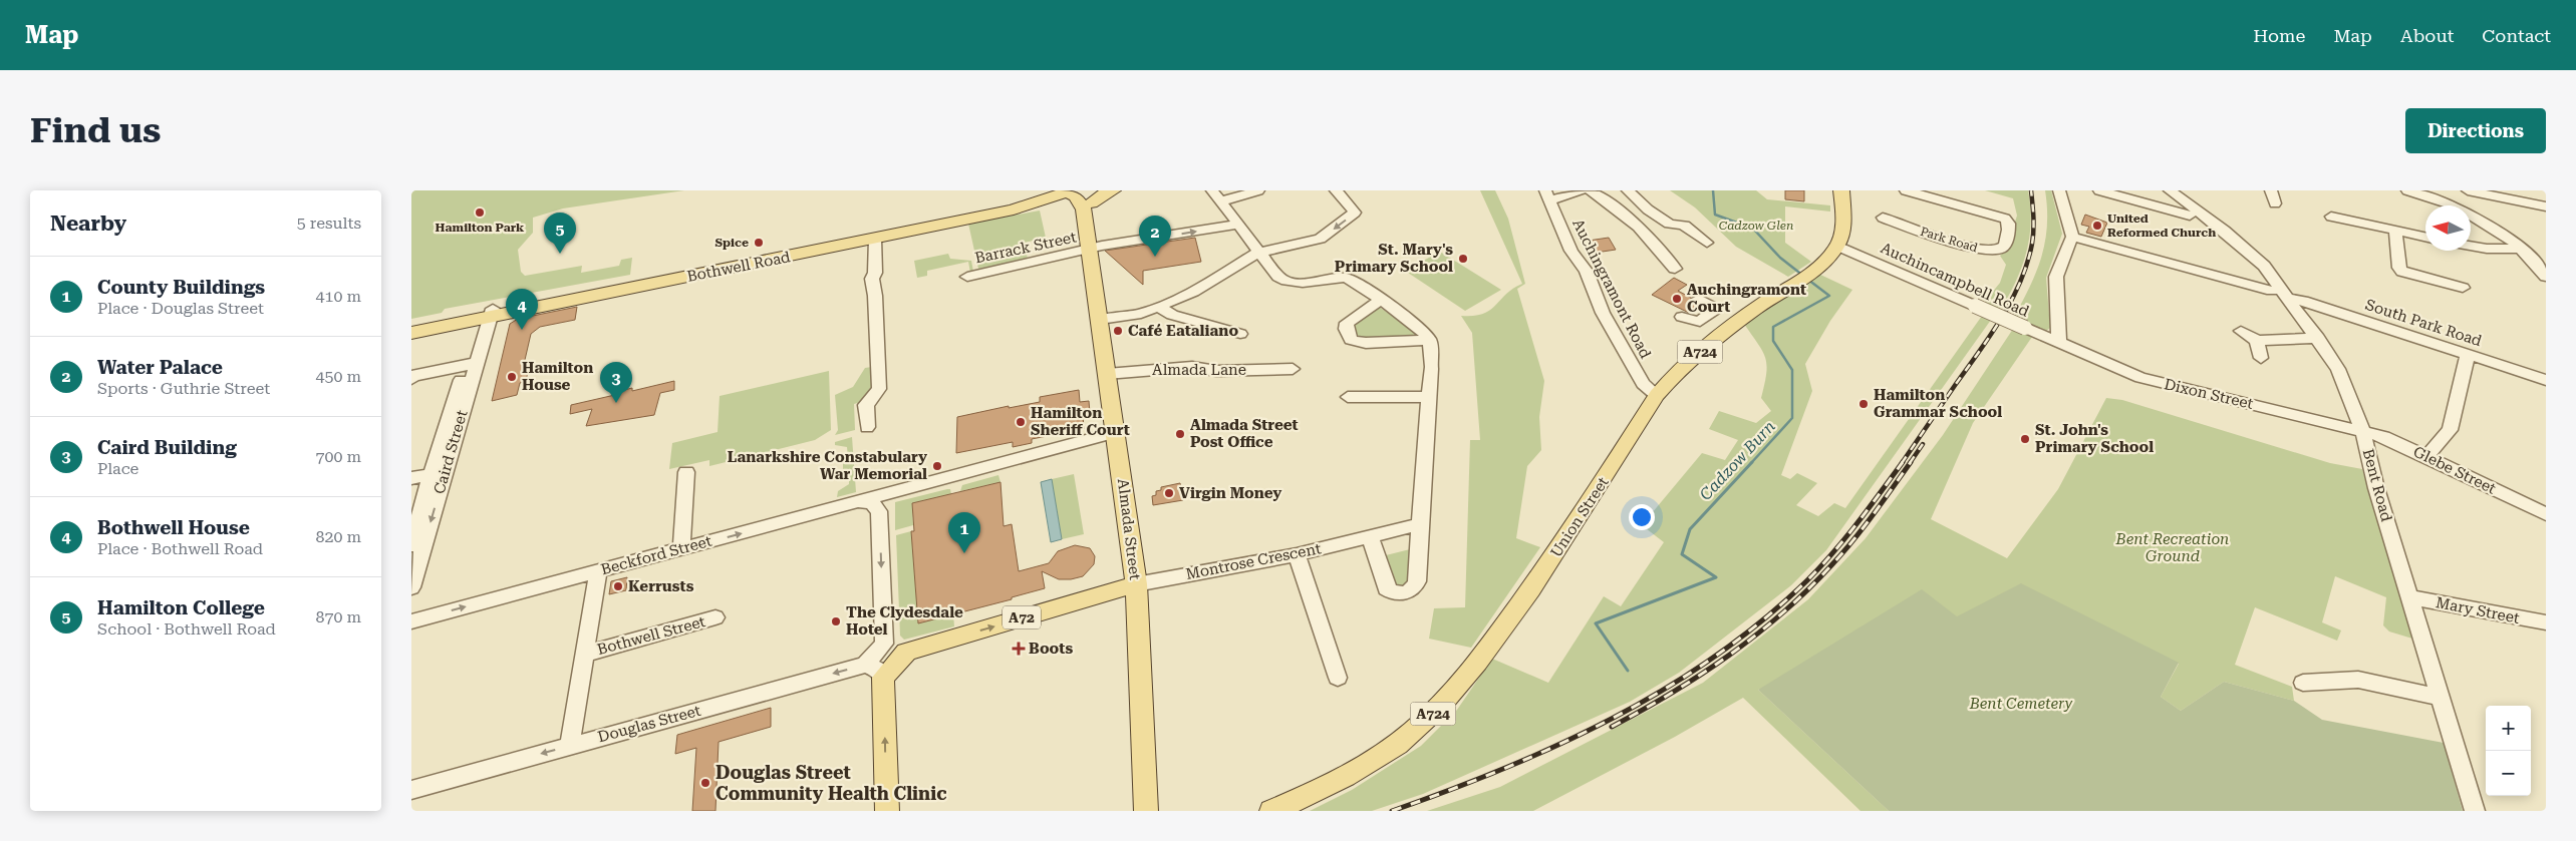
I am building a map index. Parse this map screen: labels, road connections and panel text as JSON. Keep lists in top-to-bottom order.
{
  "streets": {
    "main road": [
      "Bothwell Road",
      "A724",
      "Union Street",
      "Almada Street",
      "A72"
    ],
    "street": [
      "Park Road",
      "Barrack Street",
      "Auchincampbell Road",
      "Auchingramont Road",
      "South Park Road",
      "Almada Lane",
      "Dixon Street",
      "Caird Street",
      "Glebe Street",
      "Bent Road",
      "Beckford Street",
      "Montrose Crescent",
      "Mary Street",
      "Bothwell Street",
      "Douglas Street"
    ]
  },
  "crossings": [
    ["Barrack Street", "Almada Street"],
    ["Bothwell Road", "Caird Street"],
    ["Bothwell Road", "Almada Street"],
    ["Auchincampbell Road", "Dixon Street"],
    ["Auchincampbell Road", "Union Street"],
    ["Auchingramont Road", "Union Street"],
    ["South Park Road", "Bent Road"],
    ["Almada Lane", "Almada Street"],
    ["Dixon Street", "Glebe Street"],
    ["Dixon Street", "Bent Road"],
    ["Glebe Street", "Bent Road"],
    ["Bent Road", "Mary Street"],
    ["Almada Street", "Beckford Street"],
    ["Almada Street", "Montrose Crescent"],
    ["Almada Street", "A72"],
    ["Beckford Street", "Bothwell Street"],
    ["Montrose Crescent", "A72"],
    ["Bothwell Street", "Douglas Street"]
  ],
  "one_way": ["Beckford Street", "Douglas Street"],
  "water": ["Cadzow Burn"],
  "parks": ["Cadzow Glen", "Bent Recreation Ground", "Bent Cemetery"],
  "places": {
    "other": [
      "Hamilton Park",
      "United Reformed Church",
      "Spice",
      "St. Mary's Primary School",
      "Auchingramont Court",
      "Café Eataliano",
      "Hamilton House",
      "Hamilton Grammar School",
      "Hamilton Sheriff Court",
      "Almada Street Post Office",
      "St. John's Primary School",
      "Lanarkshire Constabulary War Memorial",
      "Virgin Money",
      "Kerrusts",
      "The Clydesdale Hotel",
      "Douglas Street Community Health Clinic"
    ],
    "health": ["Boots"]
  },
  "north": "left",
  "page": {
    "header": "Map",
    "nav": [
      "Home",
      "Map",
      "About",
      "Contact"
    ],
    "buttons": "Directions",
    "title": "Find us",
    "heading": ["Nearby", "5 results"],
    "pins": [
      "5",
      "2",
      "4",
      "3",
      "1"
    ],
    "list": [
      {
        "mark": "1",
        "name": "County Buildings",
        "note": "Place · Douglas Street",
        "value": "410 m"
      },
      {
        "mark": "2",
        "name": "Water Palace",
        "note": "Sports · Guthrie Street",
        "value": "450 m"
      },
      {
        "mark": "3",
        "name": "Caird Building",
        "note": "Place",
        "value": "700 m"
      },
      {
        "mark": "4",
        "name": "Bothwell House",
        "note": "Place · Bothwell Road",
        "value": "820 m"
      },
      {
        "mark": "5",
        "name": "Hamilton College",
        "note": "School · Bothwell Road",
        "value": "870 m"
      }
    ],
    "map_buttons": ["+", "−"]
  }
}
